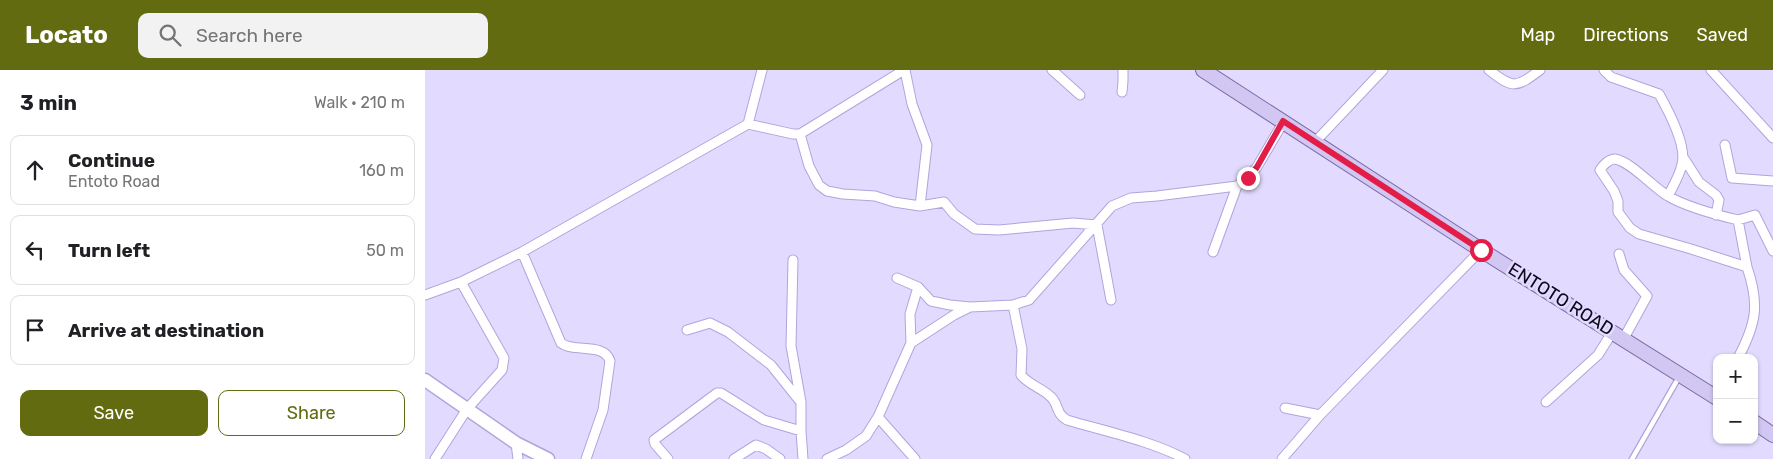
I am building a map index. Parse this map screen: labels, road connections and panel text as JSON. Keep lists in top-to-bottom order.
{
  "streets": {
    "main road": ["ENTOTO ROAD"]
  },
  "page": {
    "header": "Locato",
    "search": "Search here",
    "nav": ["Map", "Directions", "Saved"],
    "heading": ["3 min", "Walk · 210 m"],
    "list": [
      ["Continue", "Entoto Road", "160 m"],
      ["Turn left", "50 m"],
      "Arrive at destination"
    ],
    "map_buttons": ["+", "−"],
    "buttons": ["Save", "Share"]
  }
}
